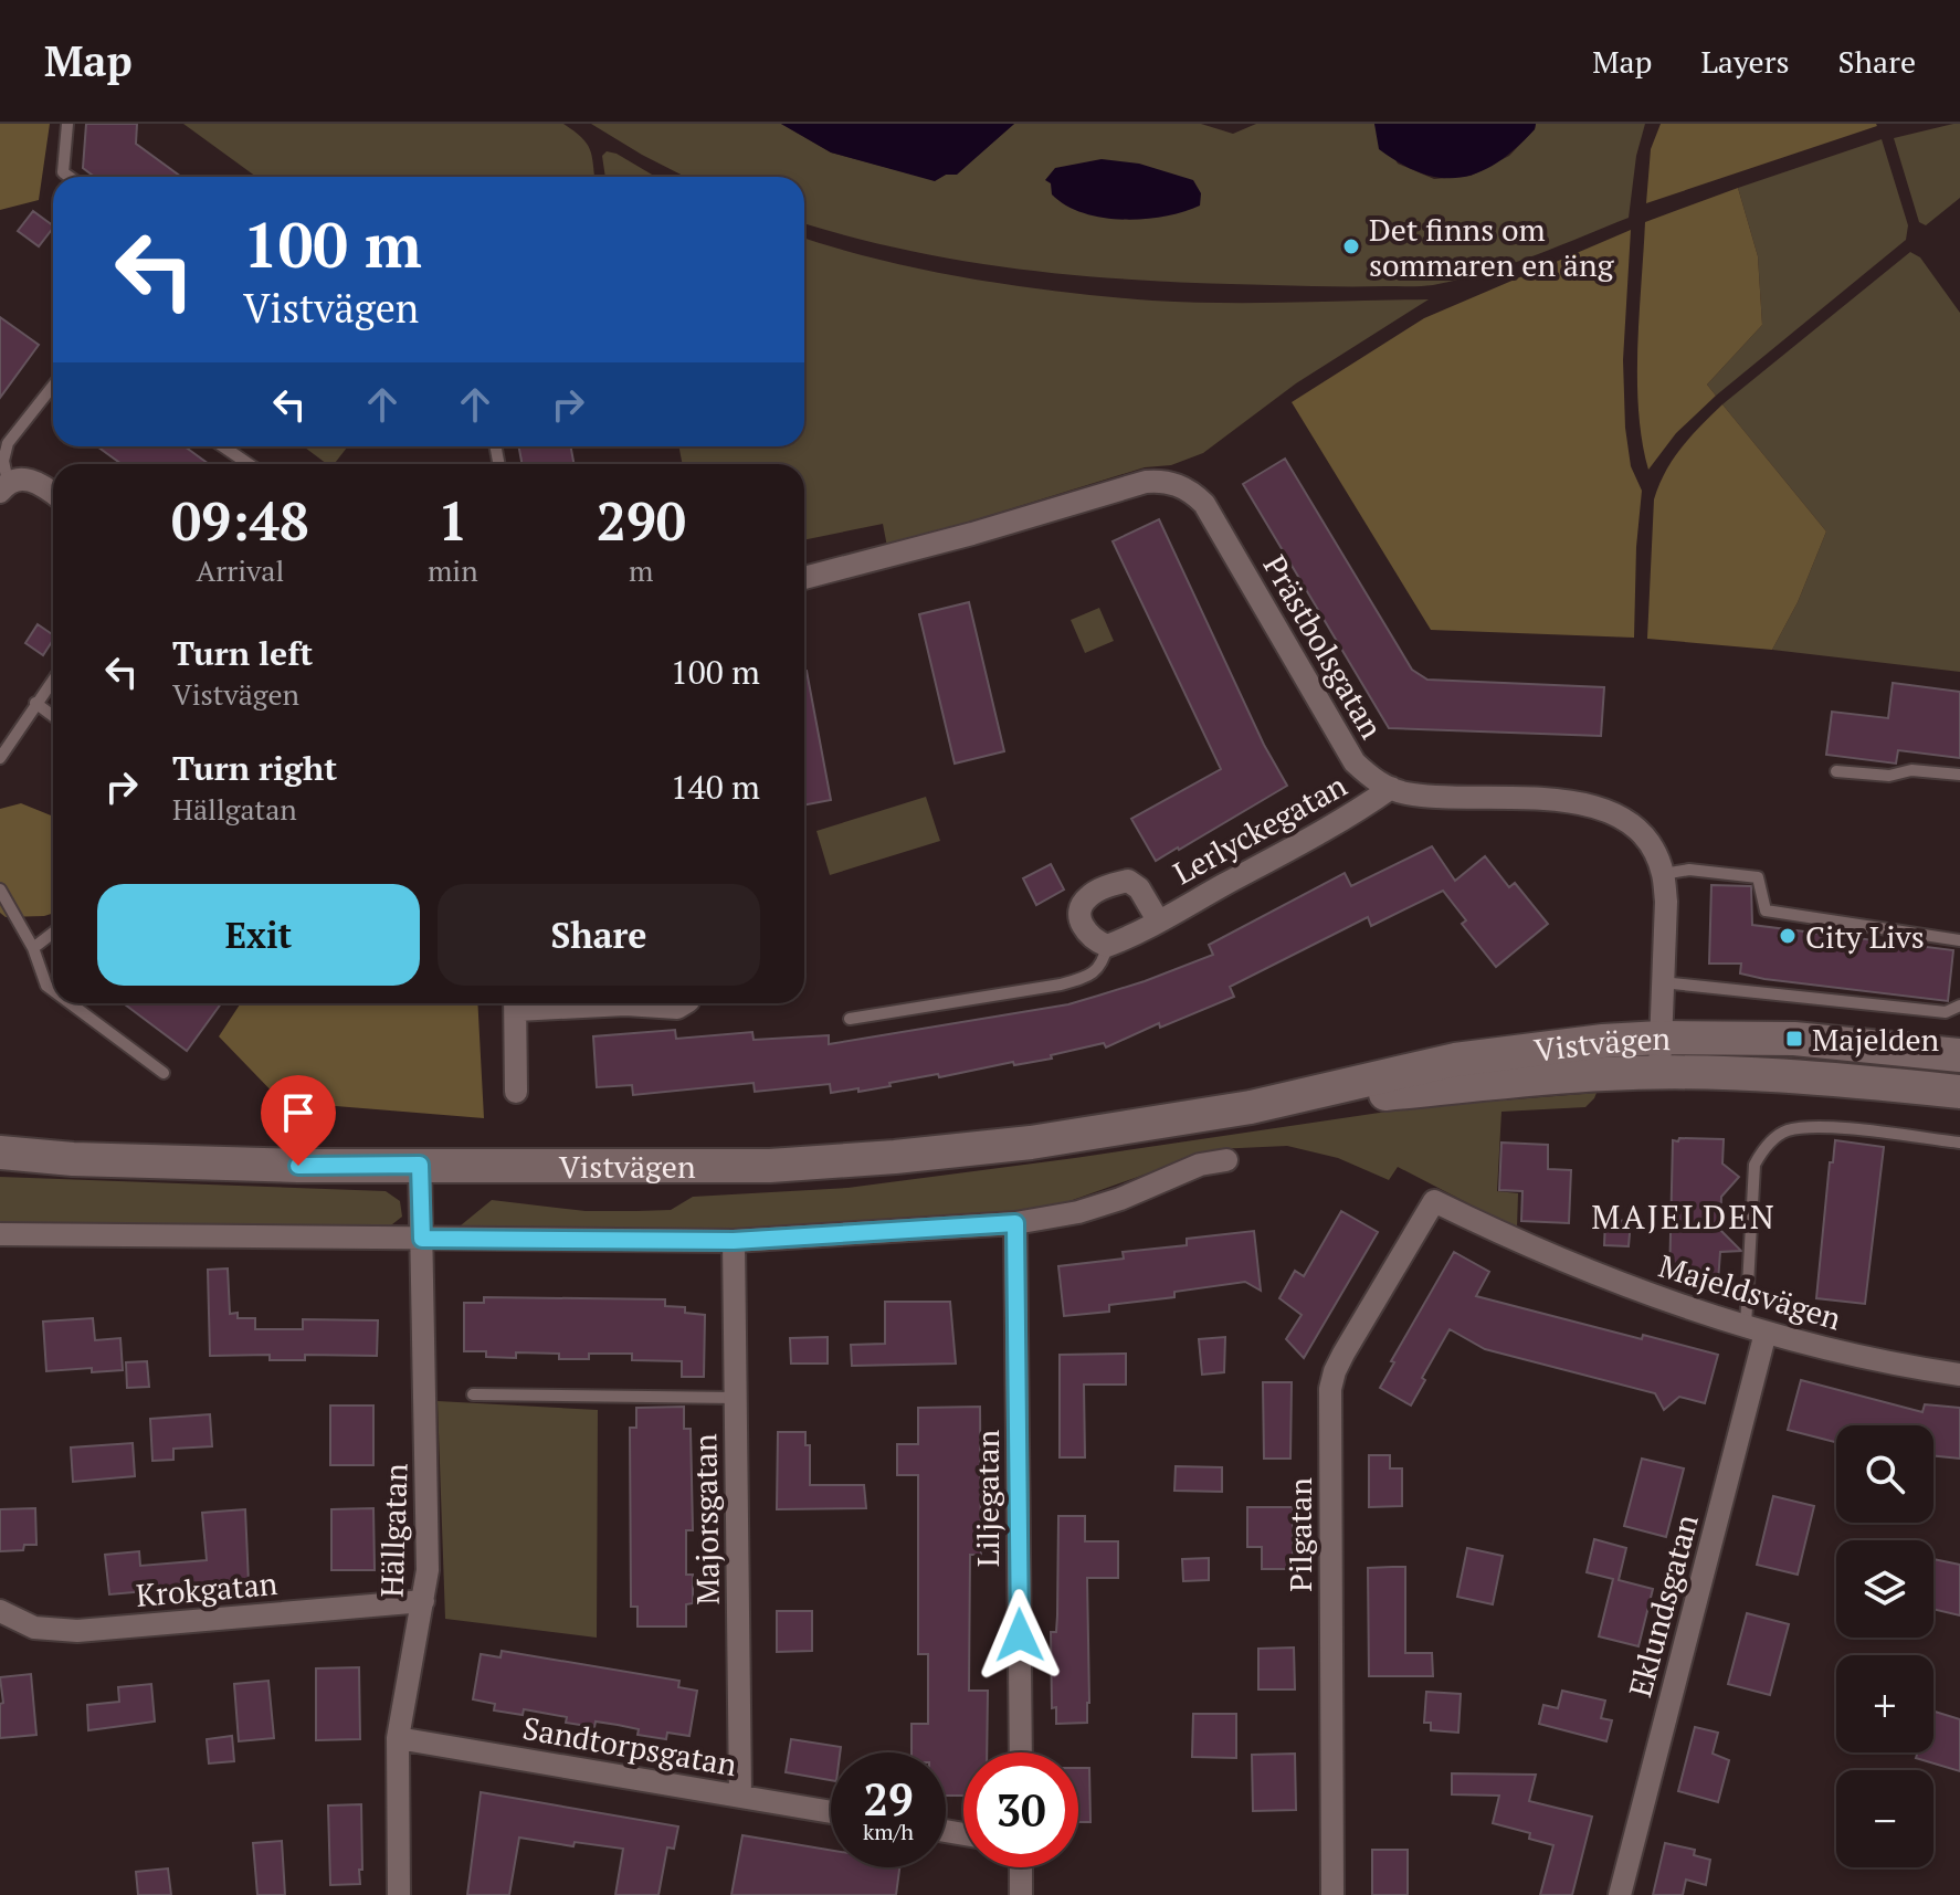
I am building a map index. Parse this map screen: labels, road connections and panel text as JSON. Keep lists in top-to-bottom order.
{
  "streets": {
    "main road": ["Vistvägen"],
    "street": [
      "Prästbolsgatan",
      "Lerlyckegatan",
      "Majeldsvägen",
      "Liljegatan",
      "Majorsgatan",
      "Hällgatan",
      "Pilgatan",
      "Krokgatan",
      "Eklundsgatan",
      "Sandtorpsgatan"
    ]
  },
  "crossings": [
    ["Prästbolsgatan", "Lerlyckegatan"],
    ["Prästbolsgatan", "Vistvägen"],
    ["Vistvägen", "Hällgatan"],
    ["Majeldsvägen", "Pilgatan"],
    ["Majeldsvägen", "Eklundsgatan"],
    ["Majorsgatan", "Sandtorpsgatan"],
    ["Hällgatan", "Krokgatan"],
    ["Hällgatan", "Sandtorpsgatan"]
  ],
  "districts": ["MAJELDEN"],
  "places": {
    "other": ["Det finns om sommaren en äng", "City Livs"],
    "transit": ["Majelden"]
  },
  "page": {
    "header": "Map",
    "nav": ["Map", "Layers", "Share"],
    "turn": ["100 m", "Vistvägen"],
    "eta": [
      "09:48",
      "Arrival",
      "1",
      "min",
      "290",
      "m"
    ],
    "list": [
      {
        "name": "Turn left",
        "note": "Vistvägen",
        "value": "100 m"
      },
      {
        "name": "Turn right",
        "note": "Hällgatan",
        "value": "140 m"
      }
    ],
    "buttons": ["Exit", "Share"],
    "map_buttons": ["+", "−"],
    "speed": "29 km/h",
    "limit": "30"
  }
}
